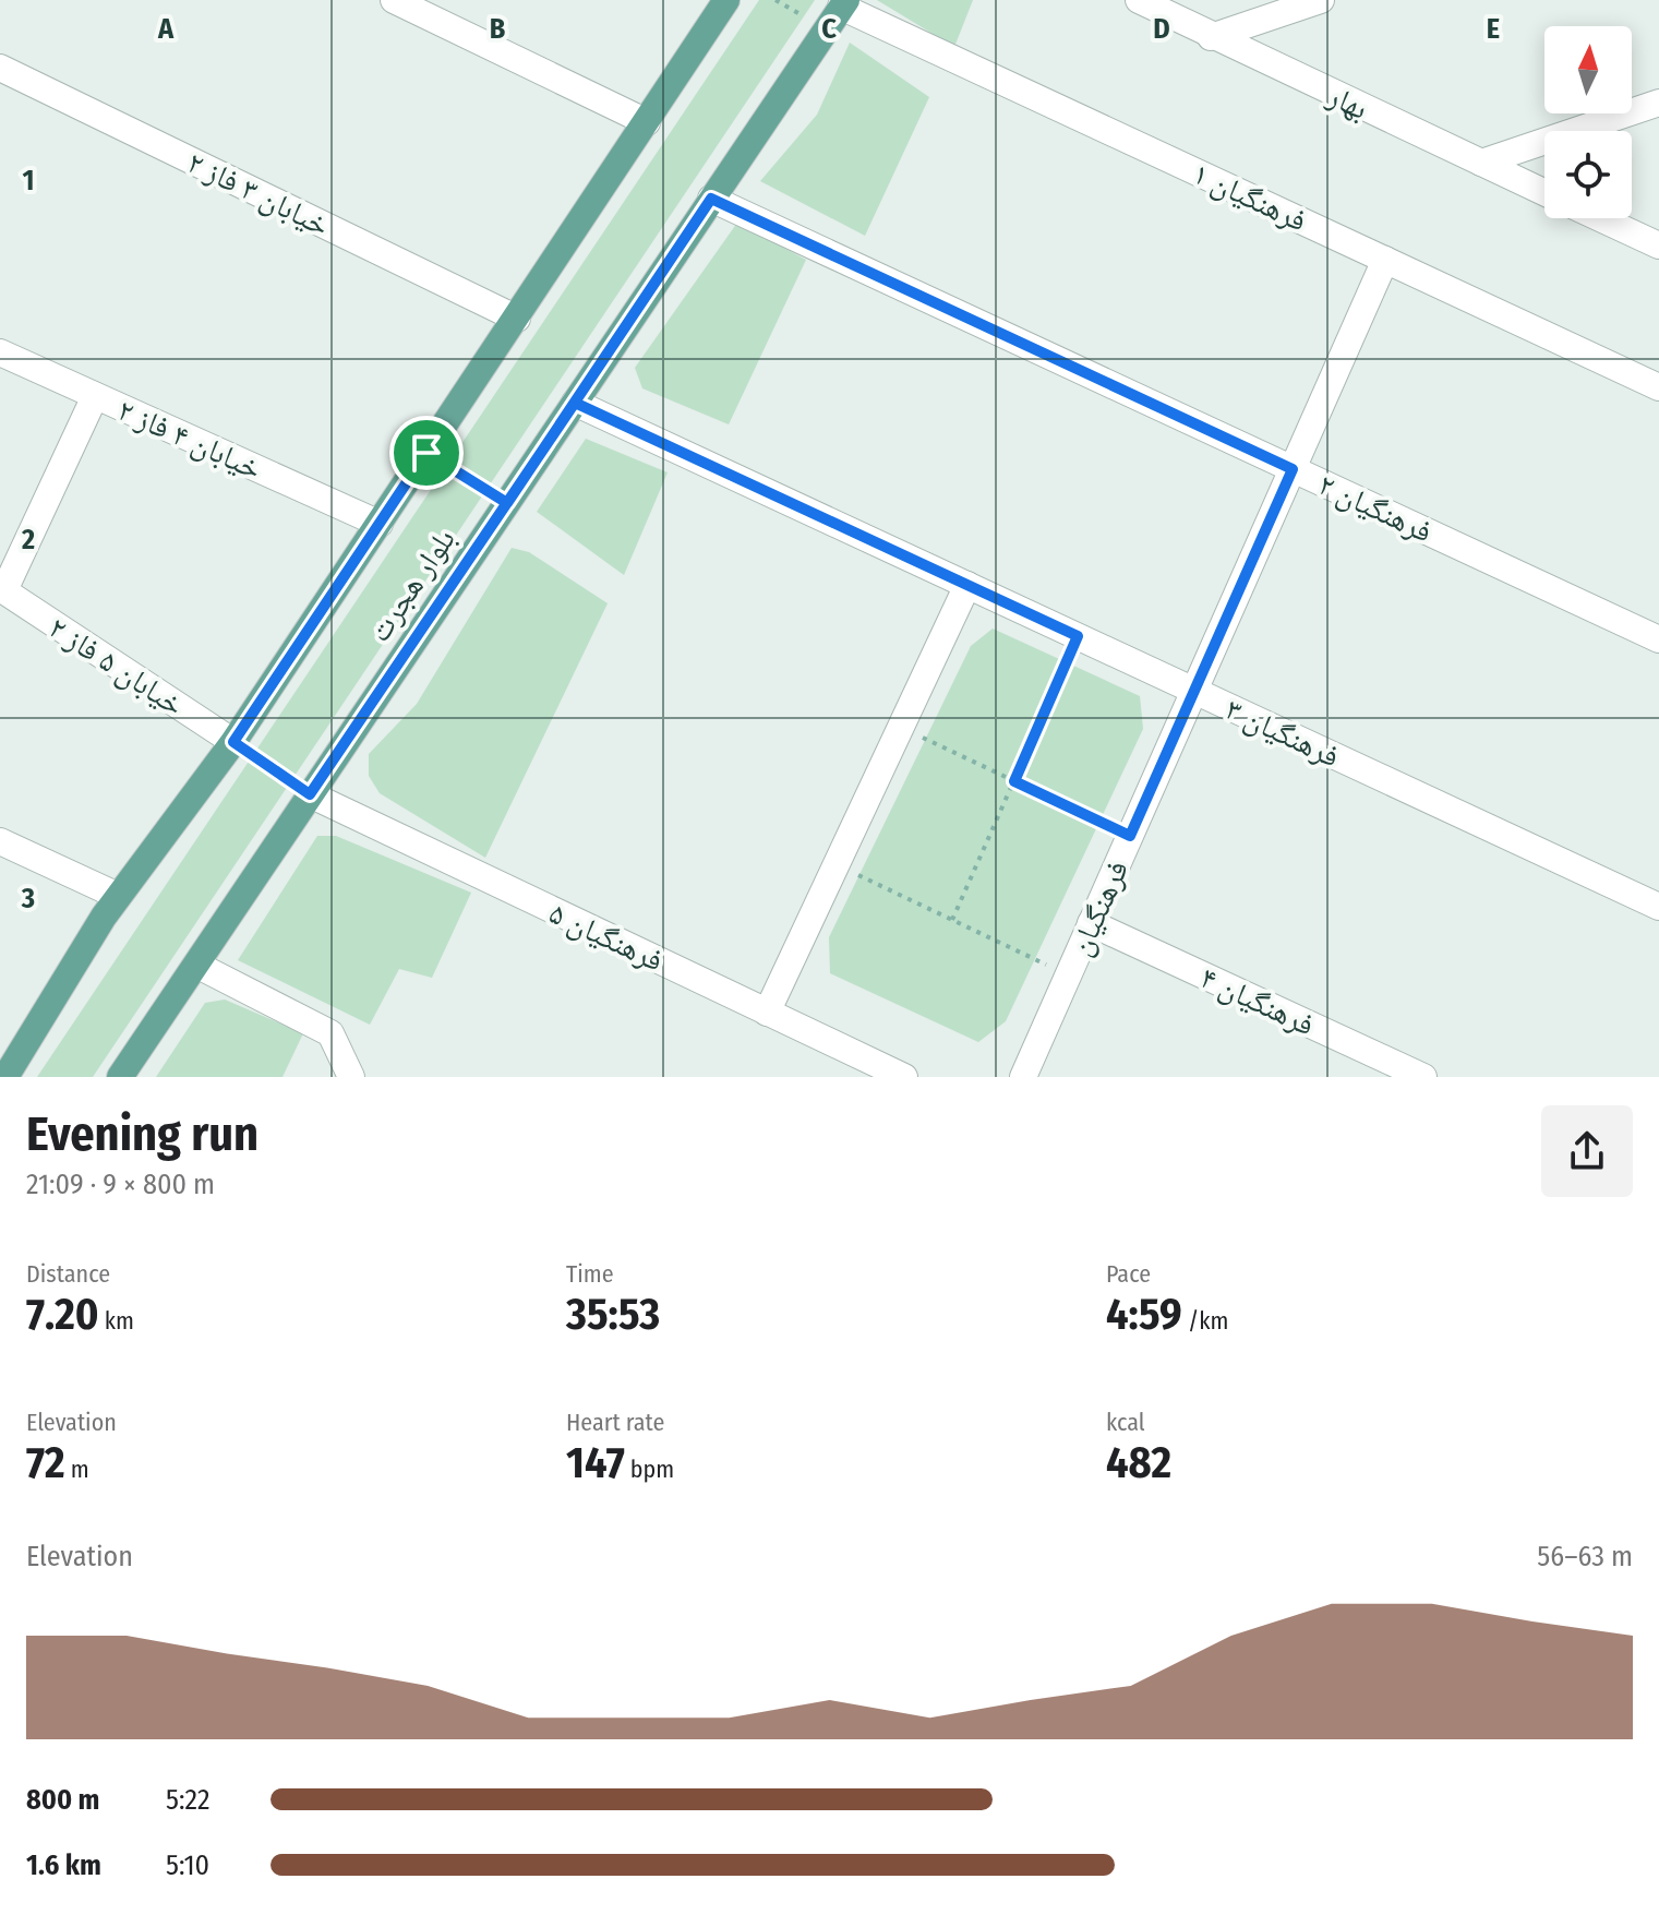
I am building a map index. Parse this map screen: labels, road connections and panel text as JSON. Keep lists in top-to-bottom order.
{
  "streets": {
    "main road": ["بلوار هجرت"],
    "street": [
      "بهار",
      "خیابان ۳ فاز ۲",
      "فرهنگیان ۱",
      "خیابان ۴ فاز ۲",
      "فرهنگیان ۲",
      "خیابان ۵ فاز ۲",
      "فرهنگیان ۳",
      "فرهنگیان",
      "فرهنگیان ۵",
      "فرهنگیان ۴"
    ]
  },
  "crossings": [
    ["خیابان ۳ فاز ۲", "بلوار هجرت"],
    ["فرهنگیان ۱", "بلوار هجرت"],
    ["فرهنگیان ۱", "فرهنگیان"],
    ["خیابان ۴ فاز ۲", "بلوار هجرت"],
    ["فرهنگیان ۲", "بلوار هجرت"],
    ["فرهنگیان ۲", "فرهنگیان"],
    ["بلوار هجرت", "خیابان ۵ فاز ۲"],
    ["بلوار هجرت", "فرهنگیان ۳"],
    ["بلوار هجرت", "فرهنگیان ۵"],
    ["فرهنگیان ۳", "فرهنگیان"],
    ["فرهنگیان", "فرهنگیان ۴"]
  ],
  "north": "top",
  "page": {
    "heading": ["Evening run", "21:09 · 9 × 800 m"],
    "stats": [
      ["Distance", "7.20 km"],
      ["Time", "35:53"],
      ["Pace", "4:59 /km"],
      ["Elevation", "72 m"],
      ["Heart rate", "147 bpm"],
      ["kcal", "482"]
    ],
    "chart": ["Elevation", "56–63 m"],
    "list": [
      {
        "name": "800 m",
        "note": "5:22"
      },
      {
        "name": "1.6 km",
        "note": "5:10"
      }
    ]
  },
  "grid": {
    "columns": [
      "A",
      "B",
      "C",
      "D",
      "E"
    ],
    "rows": ["1", "2", "3"]
  }
}
